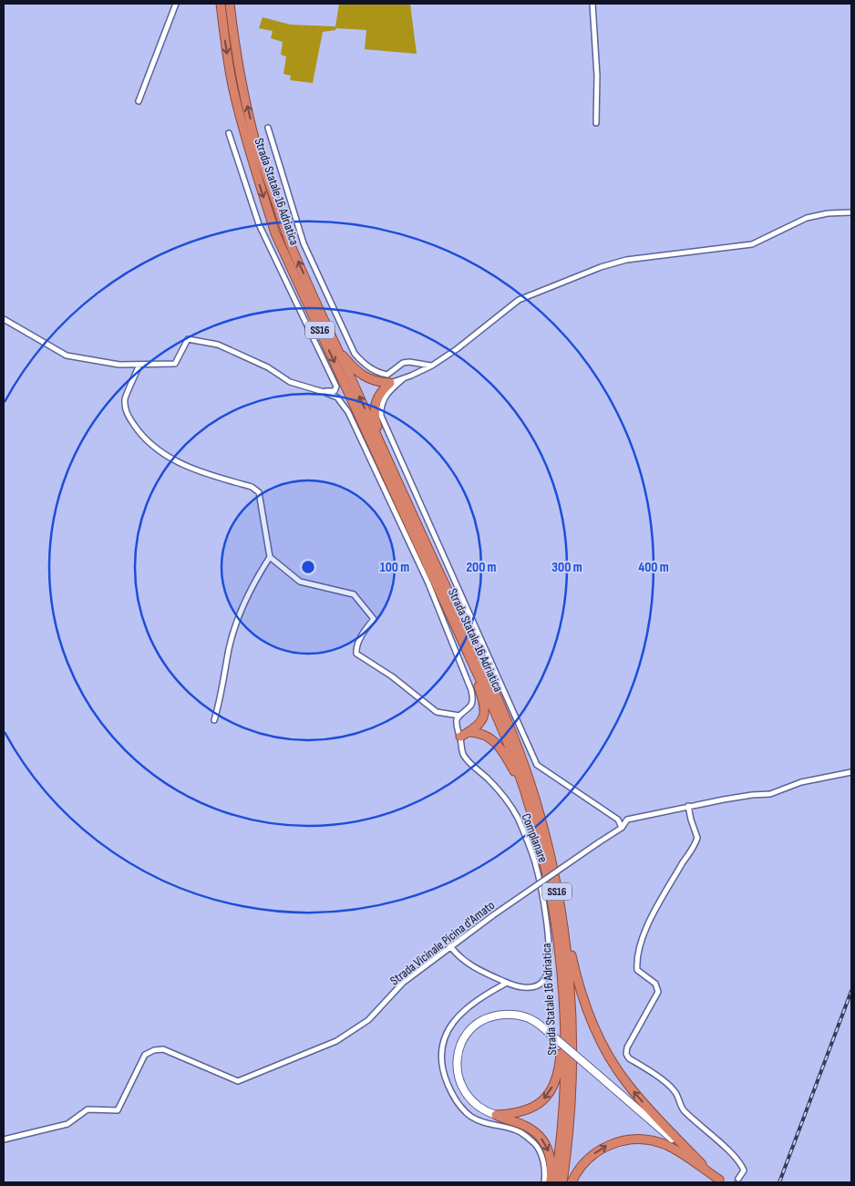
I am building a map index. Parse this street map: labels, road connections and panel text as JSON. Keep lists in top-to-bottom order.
{
  "streets": {
    "highway": ["Strada Statale 16 Adriatica", "SS16"],
    "street": ["Complanare", "Strada Vicinale Picina d'Amato"]
  },
  "crossings": [
    ["Strada Statale 16 Adriatica", "SS16"],
    ["Complanare", "Strada Vicinale Picina d'Amato"]
  ],
  "rings": [
    "100 m",
    "200 m",
    "300 m",
    "400 m"
  ]
}
